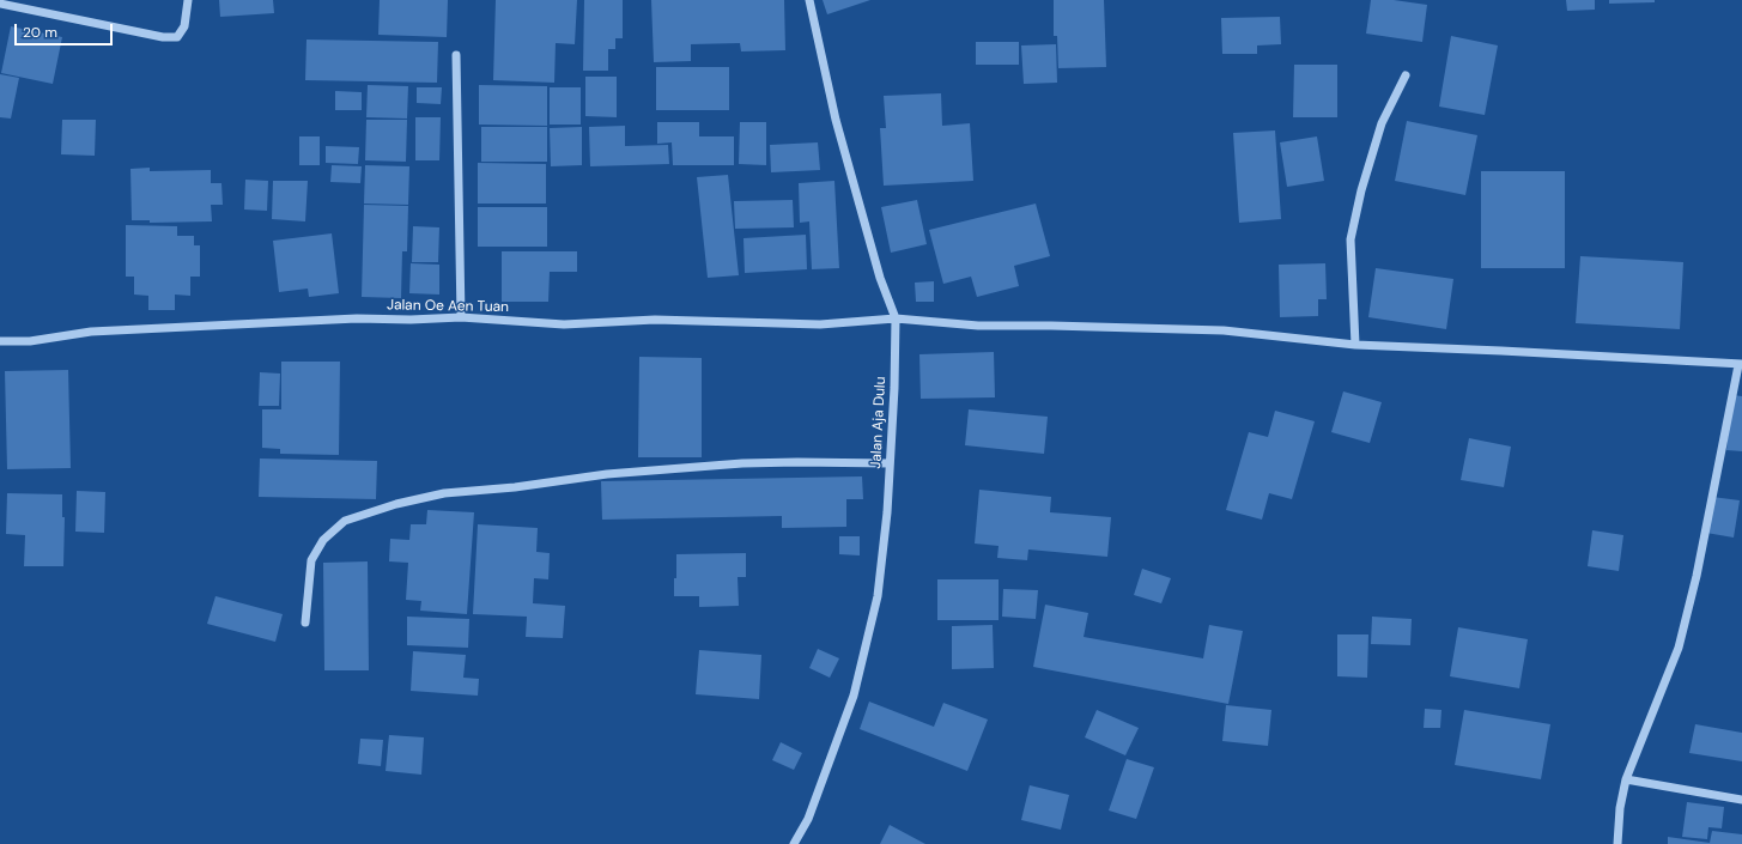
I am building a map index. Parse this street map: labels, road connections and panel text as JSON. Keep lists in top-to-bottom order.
{
  "streets": {
    "street": ["Jalan Oe Aen Tuan", "Jalan Aja Dulu"]
  },
  "crossings": [
    ["Jalan Oe Aen Tuan", "Jalan Aja Dulu"]
  ],
  "scale_bar": "20 m"
}
